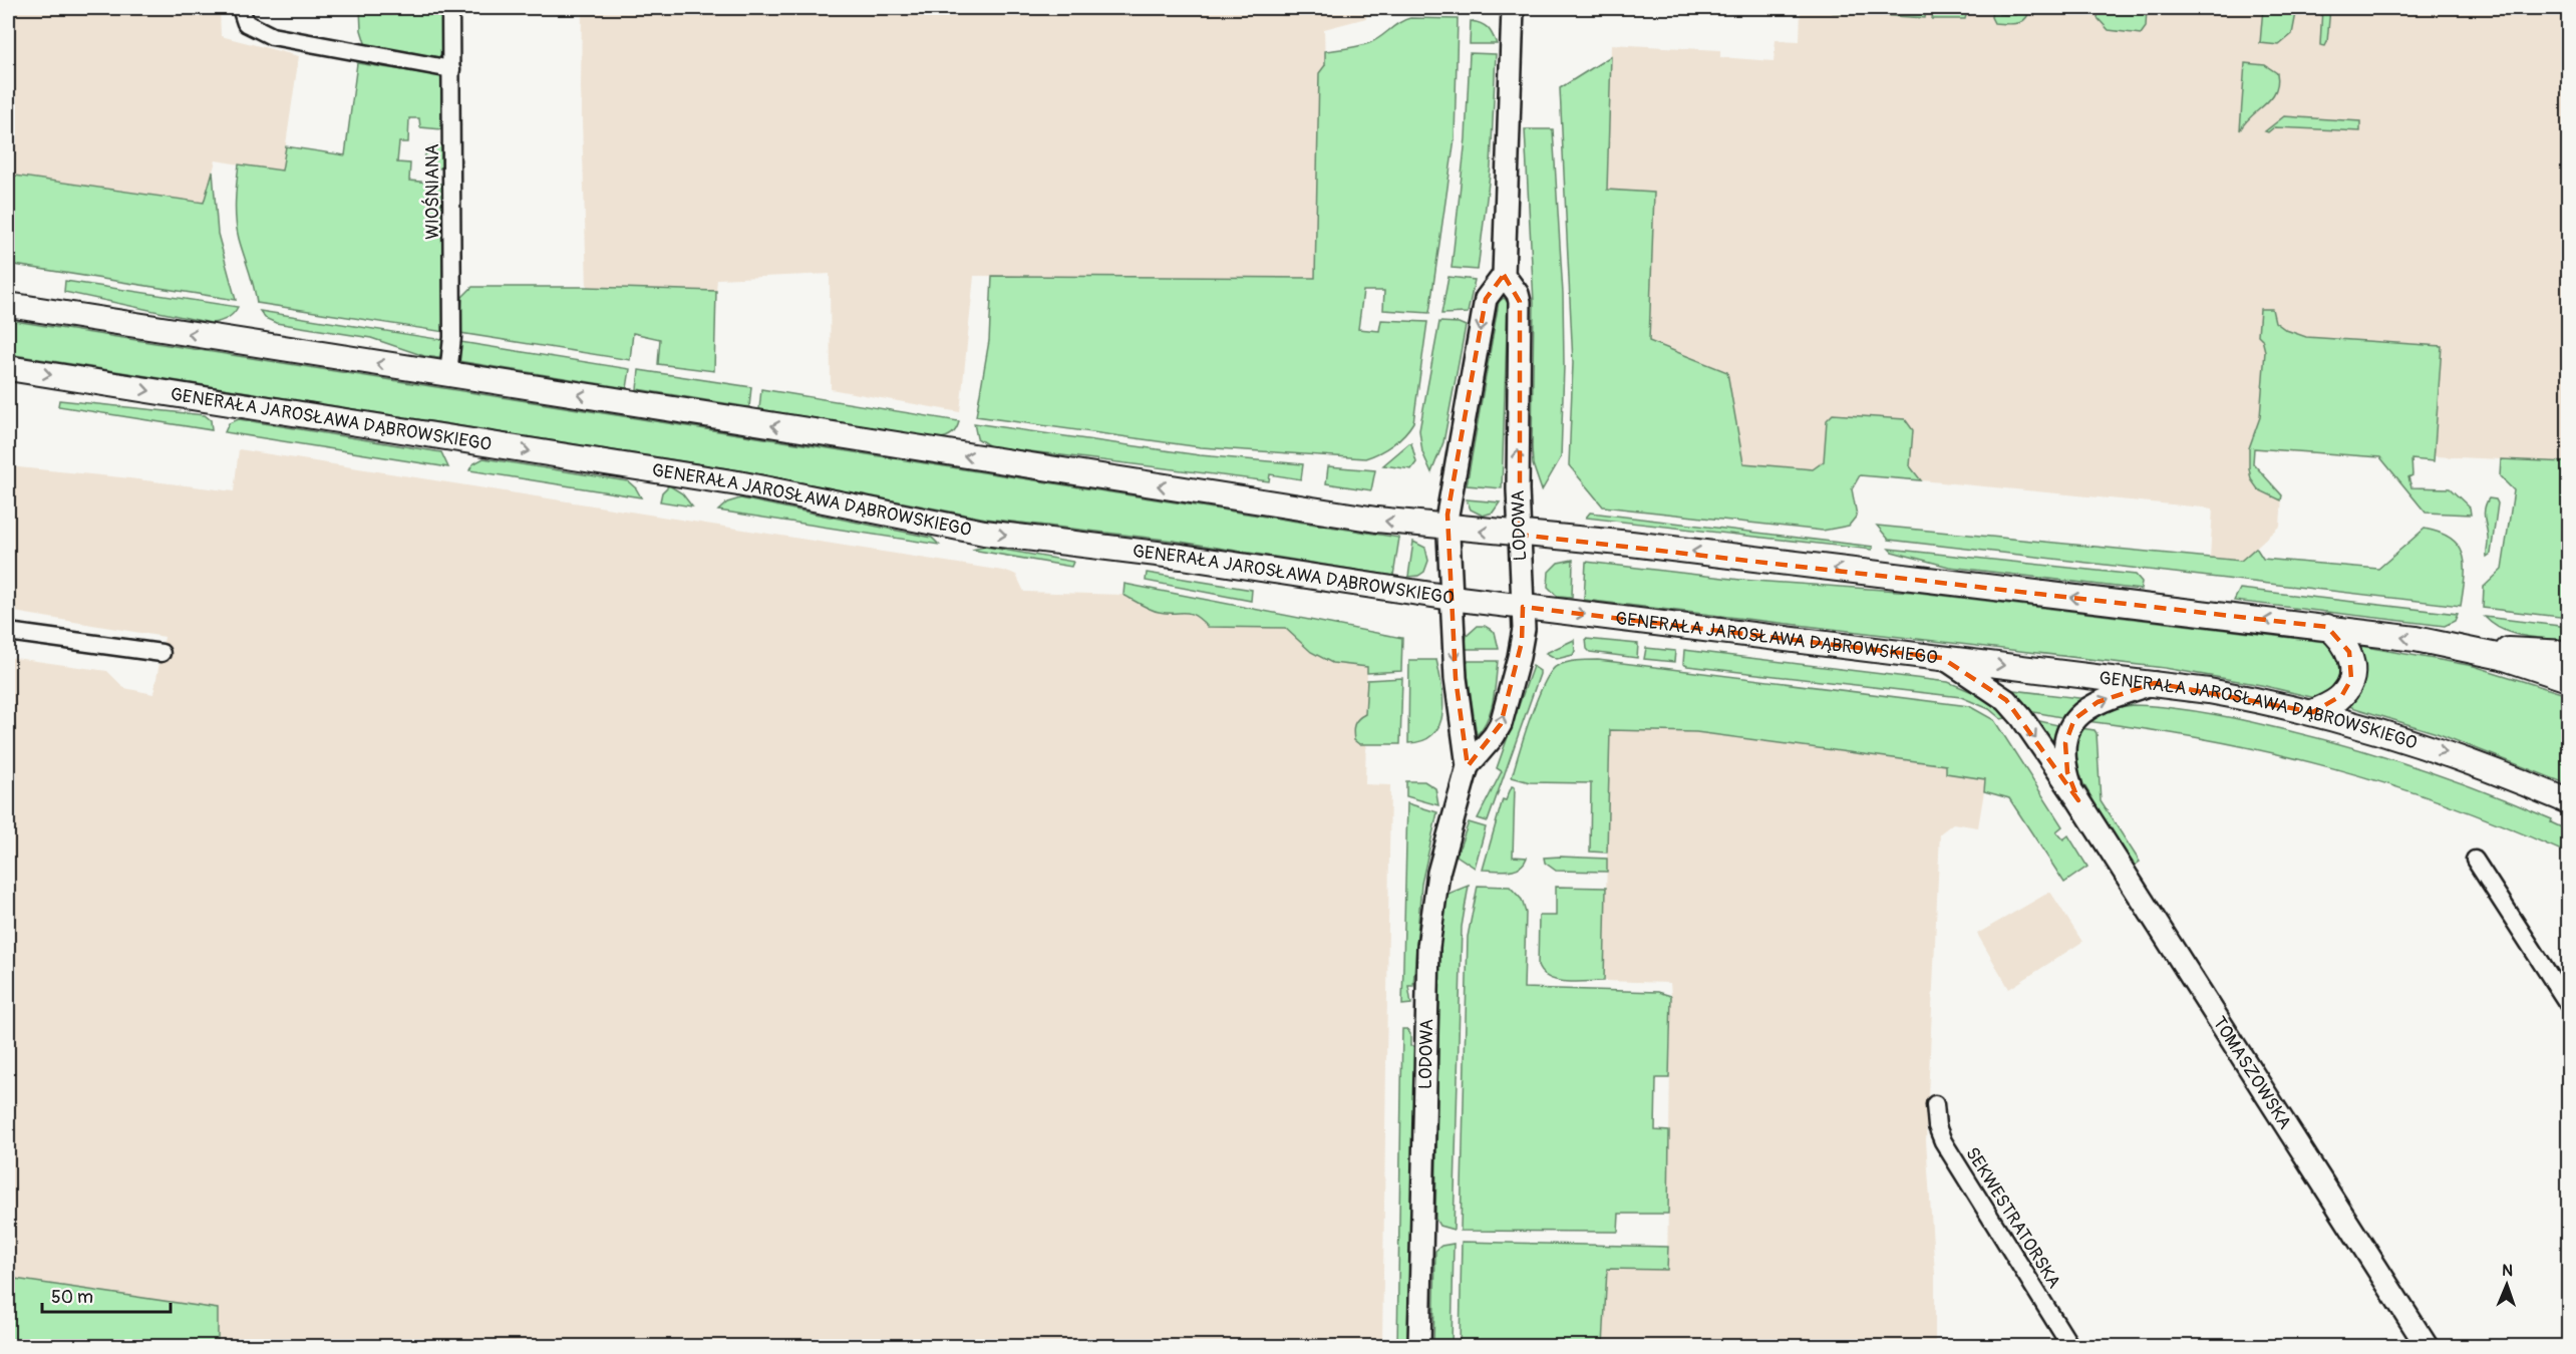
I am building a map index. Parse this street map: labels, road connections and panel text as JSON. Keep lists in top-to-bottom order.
{
  "streets": {
    "main road": ["GENERAŁA JAROSŁAWA DĄBROWSKIEGO"],
    "street": [
      "WIOŚNIANA",
      "LODOWA",
      "TOMASZOWSKA",
      "SEKWESTRATORSKA"
    ]
  },
  "crossings": [
    ["GENERAŁA JAROSŁAWA DĄBROWSKIEGO", "LODOWA"],
    ["GENERAŁA JAROSŁAWA DĄBROWSKIEGO", "TOMASZOWSKA"]
  ],
  "scale_bar": "50 m",
  "north": "top"
}
